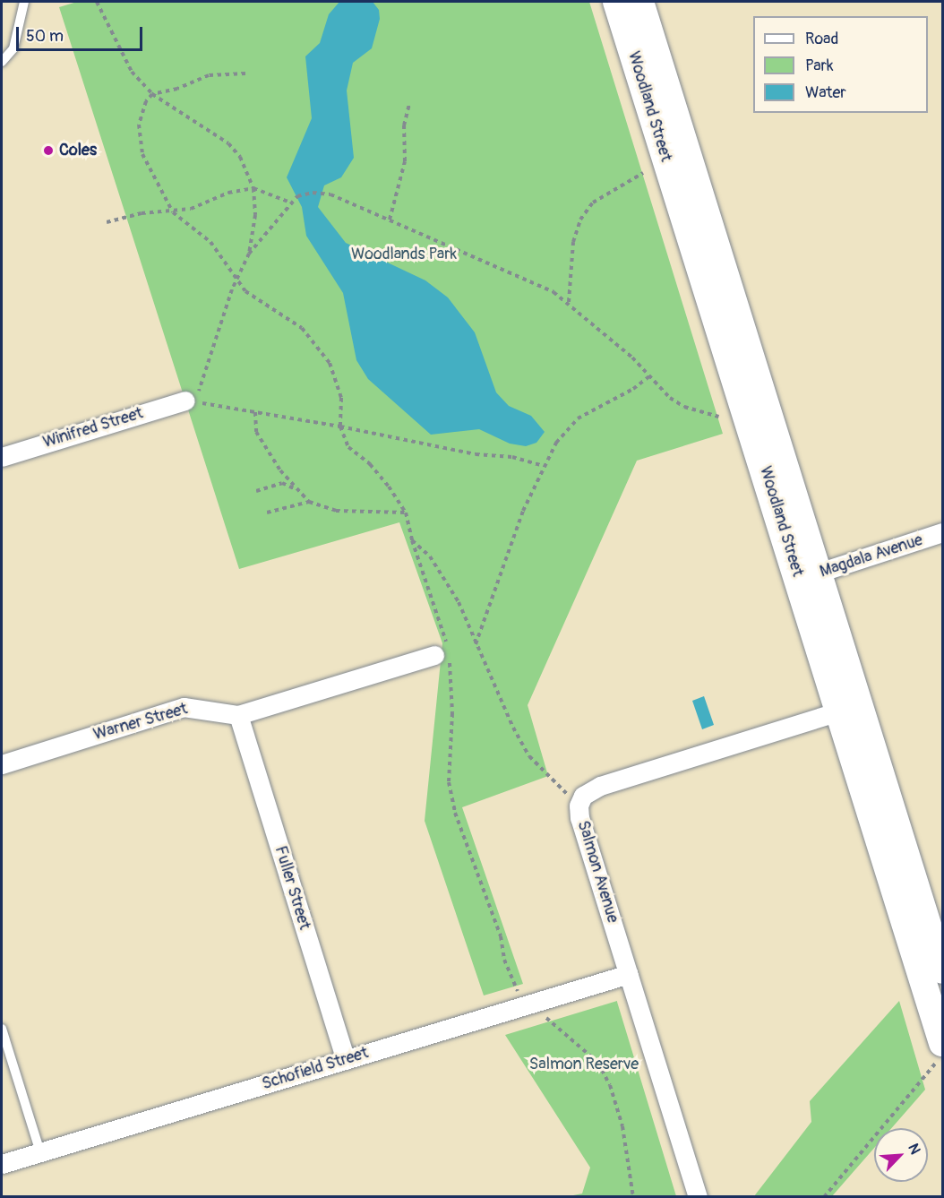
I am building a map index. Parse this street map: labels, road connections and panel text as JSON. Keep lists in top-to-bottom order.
{
  "streets": {
    "main road": ["Woodland Street"],
    "street": [
      "Winifred Street",
      "Magdala Avenue",
      "Warner Street",
      "Salmon Avenue",
      "Fuller Street",
      "Schofield Street"
    ]
  },
  "crossings": [
    ["Woodland Street", "Magdala Avenue"],
    ["Woodland Street", "Salmon Avenue"],
    ["Warner Street", "Fuller Street"],
    ["Salmon Avenue", "Schofield Street"],
    ["Fuller Street", "Schofield Street"]
  ],
  "parks": ["Woodlands Park", "Salmon Reserve"],
  "places": ["Coles"],
  "legend": ["Road", "Park", "Water"],
  "scale_bar": "50 m",
  "north": "top right"
}
